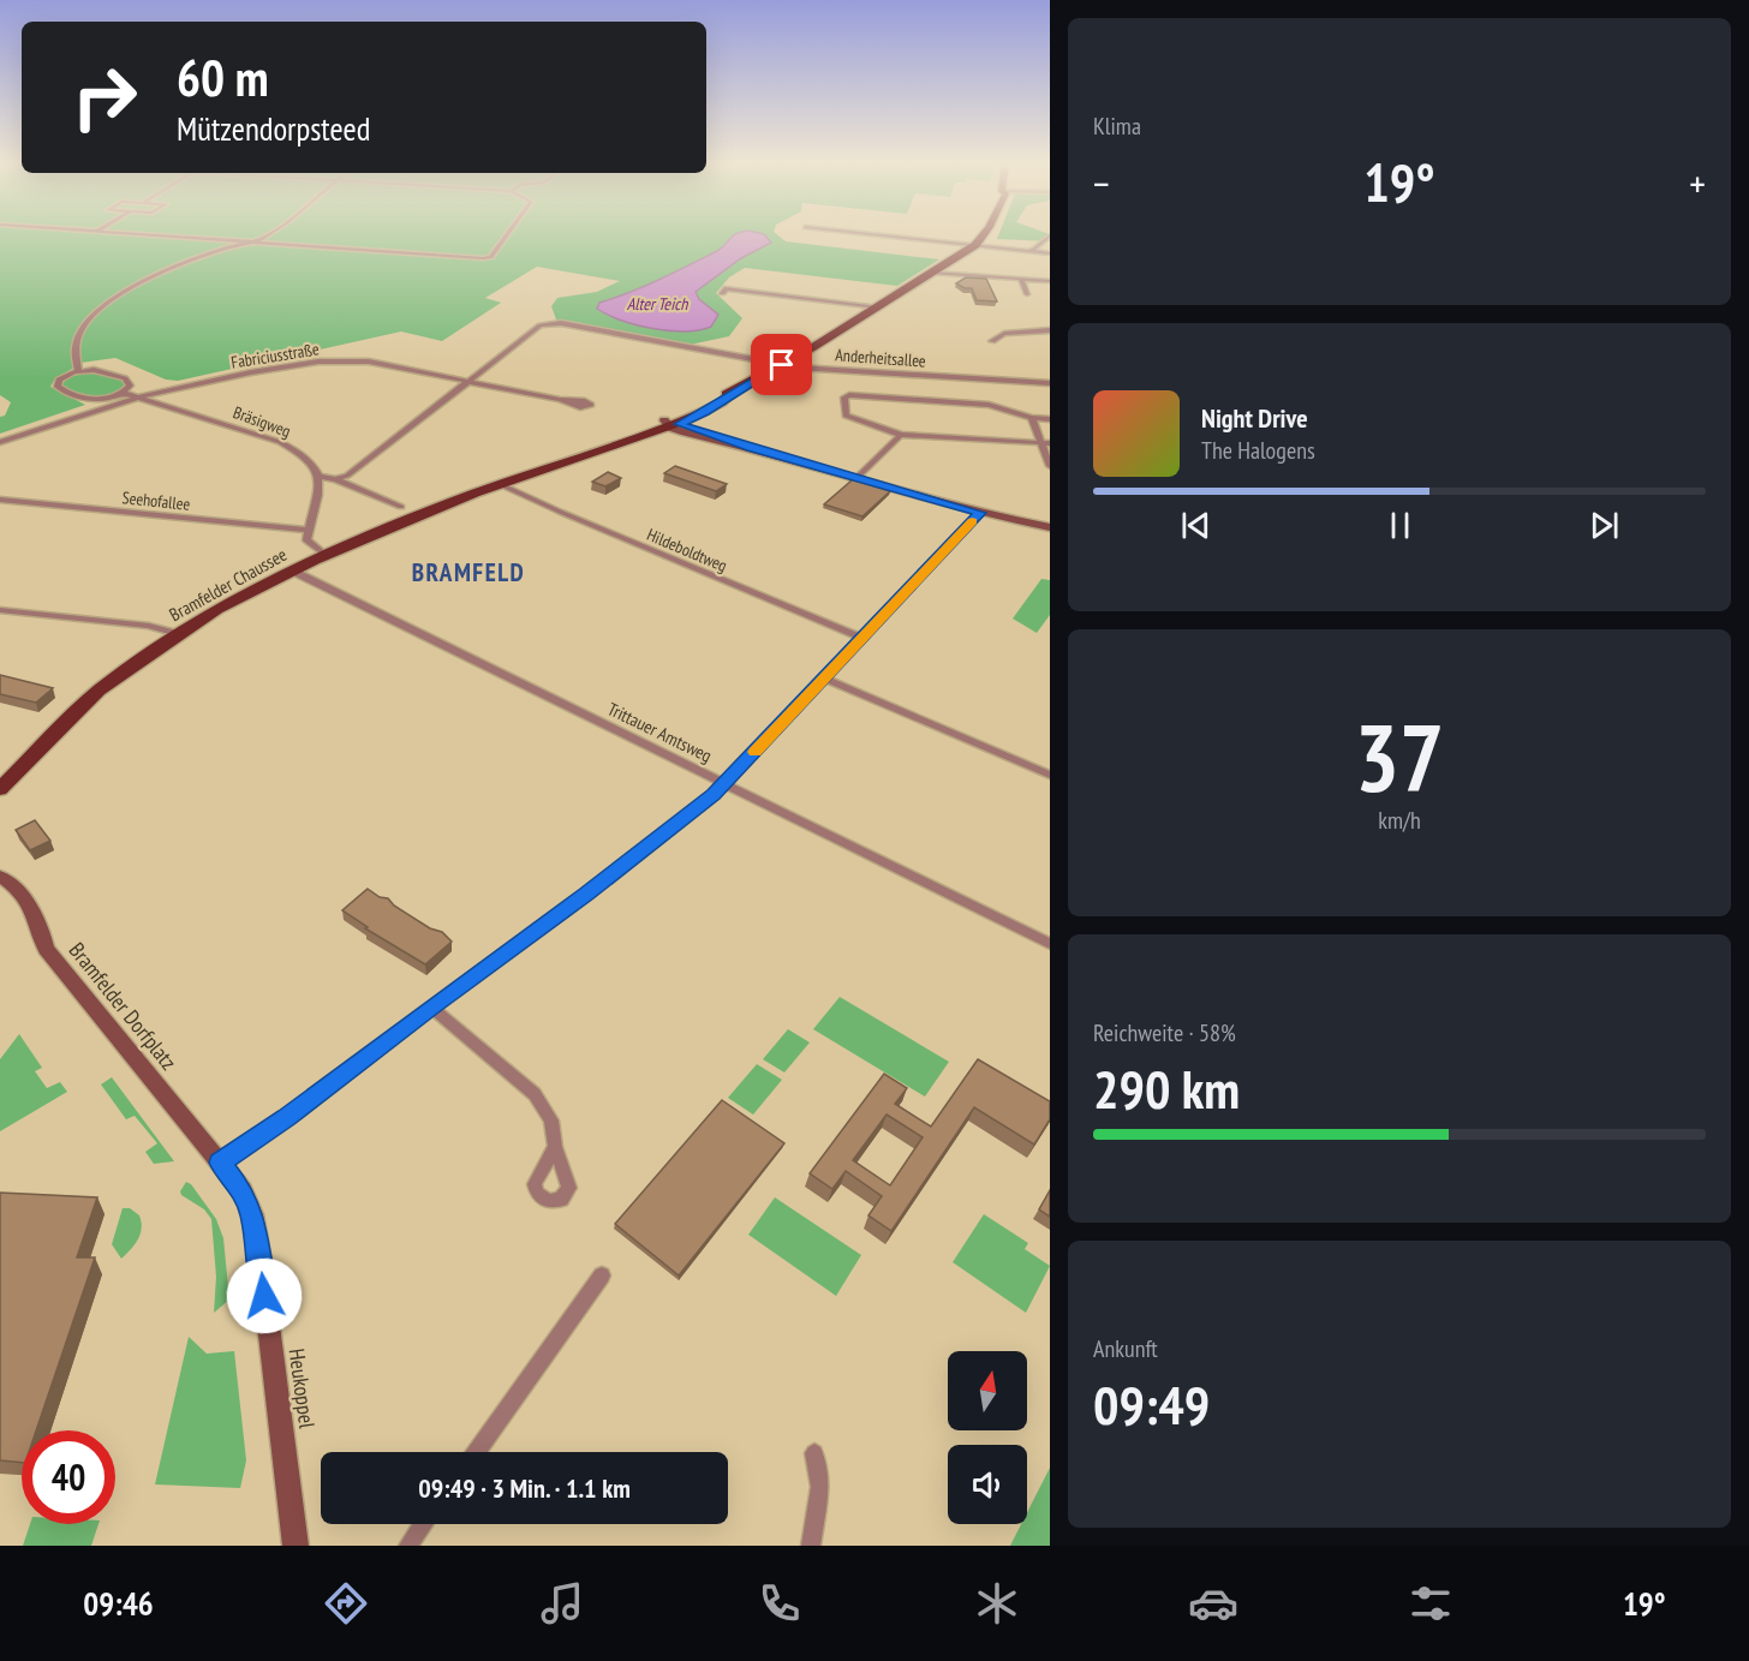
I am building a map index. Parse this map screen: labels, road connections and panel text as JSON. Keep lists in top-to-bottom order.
{
  "streets": {
    "main road": ["Bramfelder Chaussee"],
    "street": [
      "Fabriciusstraße",
      "Anderheitsallee",
      "Bräsigweg",
      "Seehofallee",
      "Hildeboldtweg",
      "Trittauer Amtsweg",
      "Bramfelder Dorfplatz",
      "Heukoppel"
    ]
  },
  "crossings": [
    ["Fabriciusstraße", "Anderheitsallee"],
    ["Fabriciusstraße", "Bräsigweg"],
    ["Anderheitsallee", "Bramfelder Chaussee"],
    ["Hildeboldtweg", "Bramfelder Chaussee"],
    ["Bramfelder Chaussee", "Trittauer Amtsweg"],
    ["Bramfelder Dorfplatz", "Heukoppel"]
  ],
  "districts": ["BRAMFELD"],
  "water": ["Alter Teich"],
  "north": "top",
  "page": {
    "tile": [
      "Klima",
      ["37", "km/h"],
      ["Reichweite · 58%", "290 km"],
      ["Ankunft", "09:49"]
    ],
    "turn": ["60 m", "Mützendorpsteed"],
    "heat": ["−", "19°", "+"],
    "song": ["Night Drive", "The Halogens"],
    "limit": "40",
    "trip": "09:49 · 3 Min. · 1.1 km",
    "tabs": ["09:46", "19°"]
  }
}
